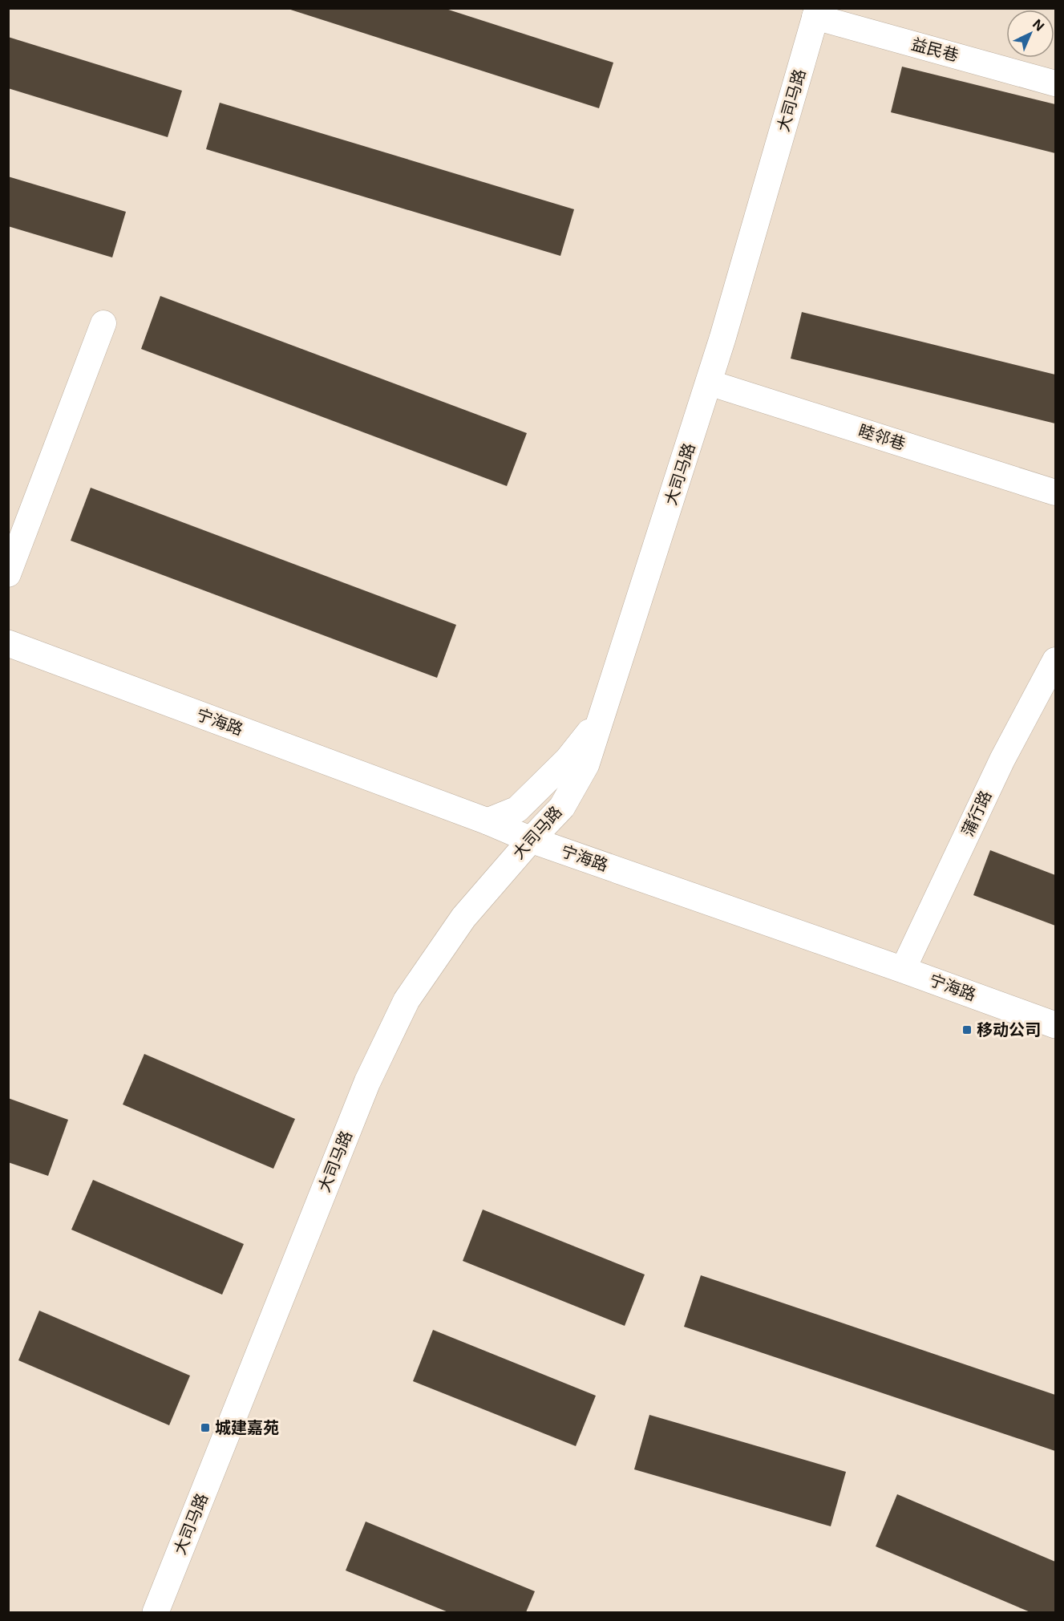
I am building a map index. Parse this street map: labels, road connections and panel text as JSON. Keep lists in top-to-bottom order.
{
  "streets": {
    "street": [
      "益民巷",
      "大司马路",
      "睦邻巷",
      "宁海路",
      "蒲行路"
    ]
  },
  "crossings": [
    ["益民巷", "大司马路"],
    ["大司马路", "睦邻巷"],
    ["大司马路", "宁海路"],
    ["宁海路", "蒲行路"]
  ],
  "places": {
    "transit": ["移动公司", "城建嘉苑"]
  },
  "north": "top right"
}
